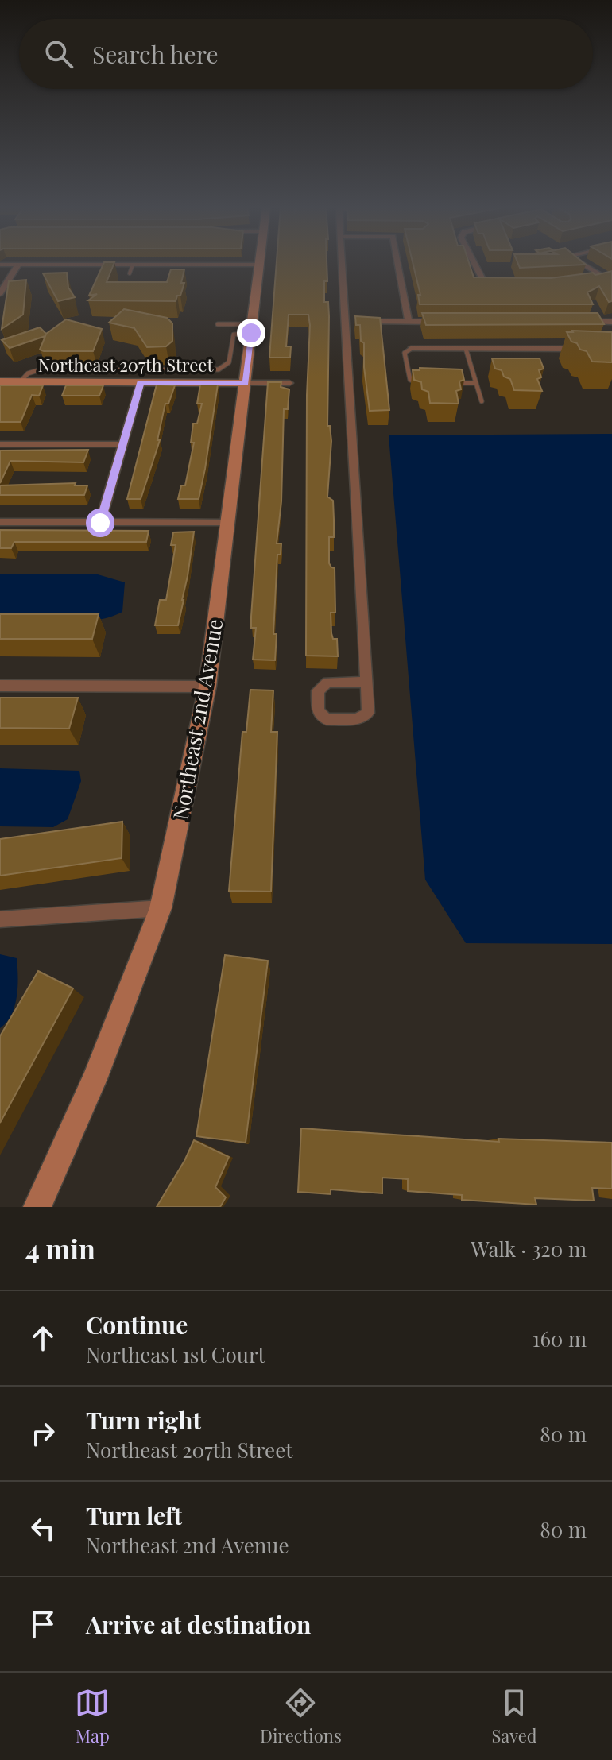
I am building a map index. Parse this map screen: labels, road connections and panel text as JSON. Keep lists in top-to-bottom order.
{
  "streets": {
    "street": ["Northeast 207th Street", "Northeast 2nd Avenue"]
  },
  "crossings": [
    ["Northeast 207th Street", "Northeast 2nd Avenue"]
  ],
  "page": {
    "search": "Search here",
    "heading": ["4 min", "Walk · 320 m"],
    "list": [
      ["Continue", "Northeast 1st Court", "160 m"],
      ["Turn right", "Northeast 207th Street", "80 m"],
      ["Turn left", "Northeast 2nd Avenue", "80 m"],
      "Arrive at destination"
    ],
    "nav": ["Map", "Directions", "Saved"]
  }
}
